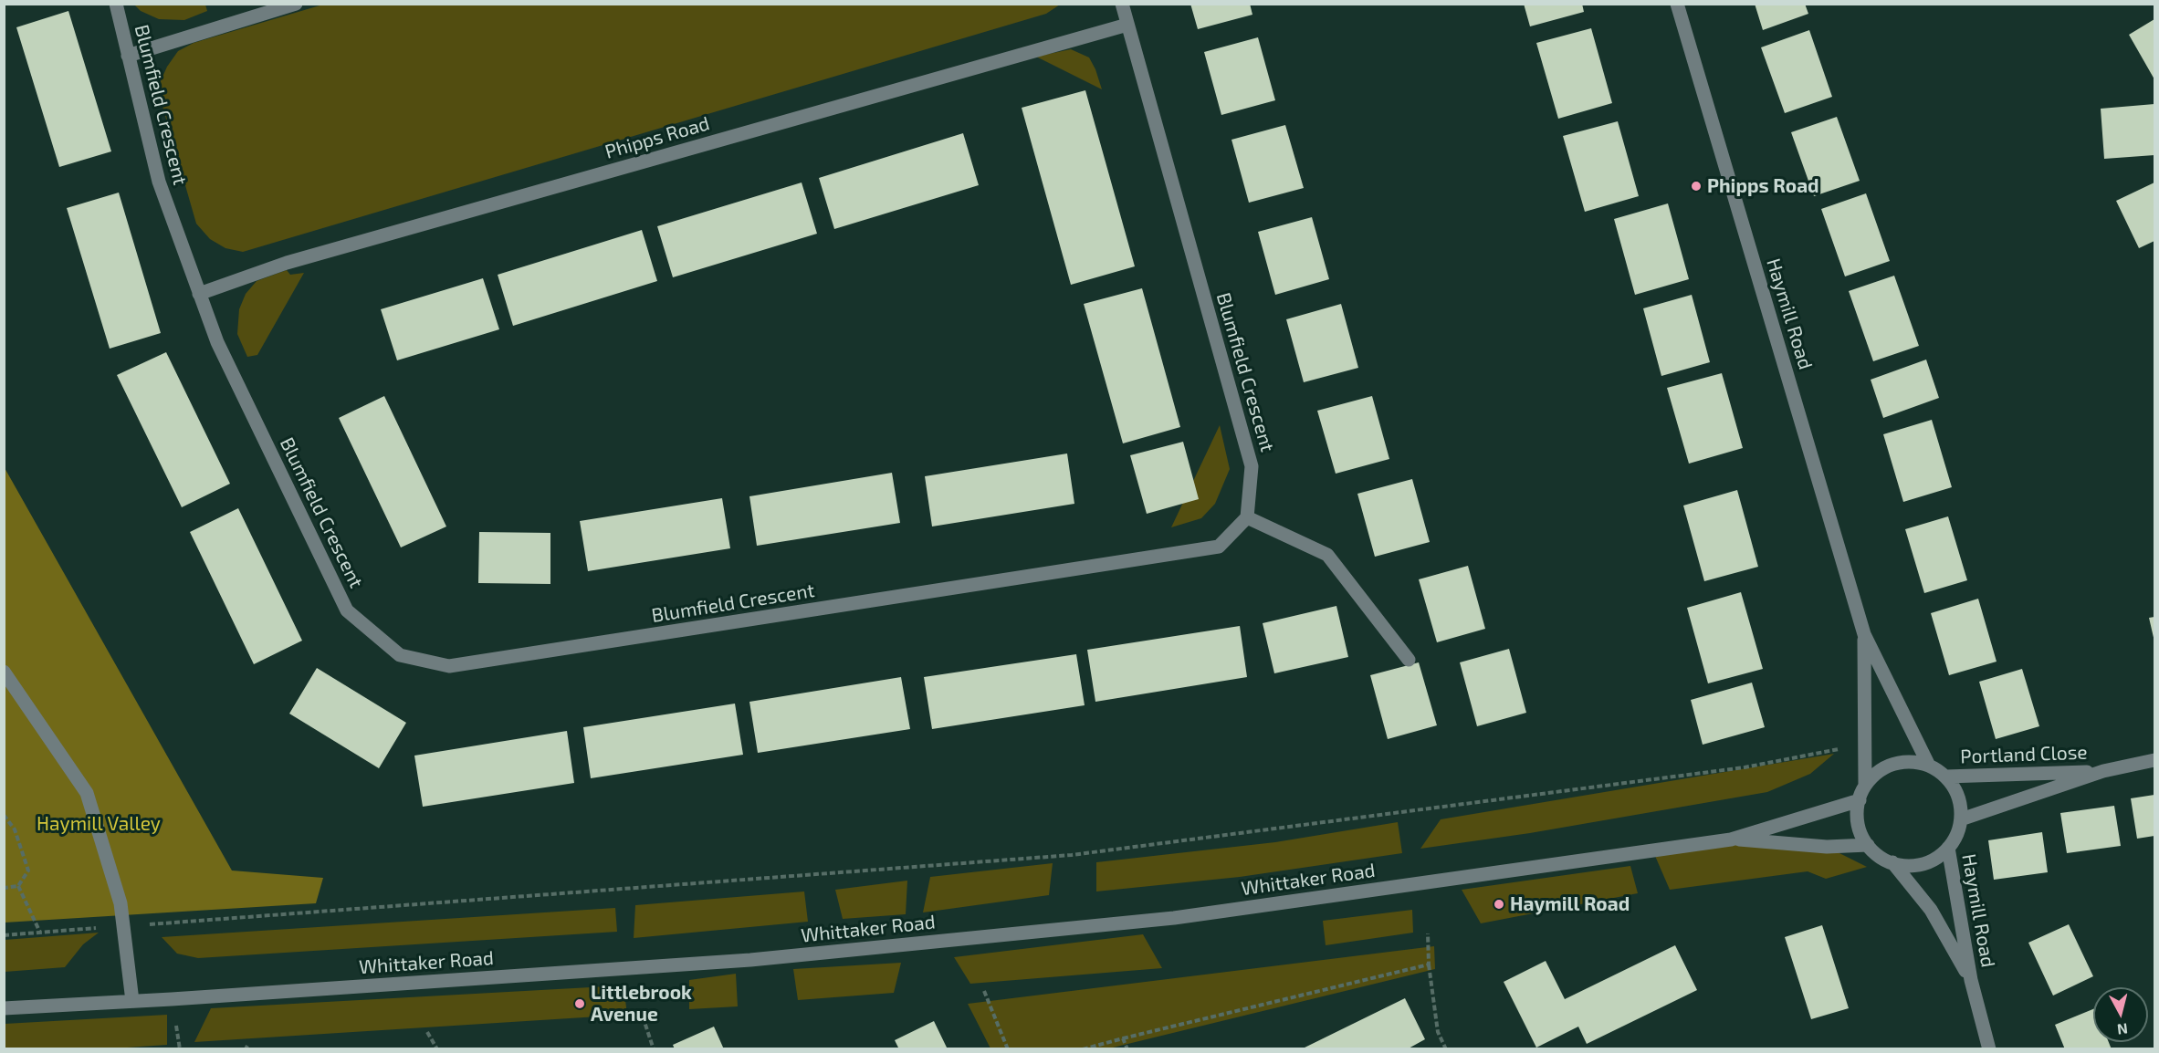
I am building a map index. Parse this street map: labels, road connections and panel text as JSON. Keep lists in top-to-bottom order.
{
  "streets": {
    "street": [
      "Blumfield Crescent",
      "Phipps Road",
      "Haymill Road",
      "Portland Close",
      "Whittaker Road"
    ]
  },
  "crossings": [
    ["Blumfield Crescent", "Phipps Road"],
    ["Haymill Road", "Portland Close"],
    ["Haymill Road", "Whittaker Road"],
    ["Portland Close", "Whittaker Road"]
  ],
  "parks": ["Haymill Valley"],
  "places": ["Phipps Road", "Haymill Road", "Littlebrook Avenue"],
  "north": "bottom"
}
